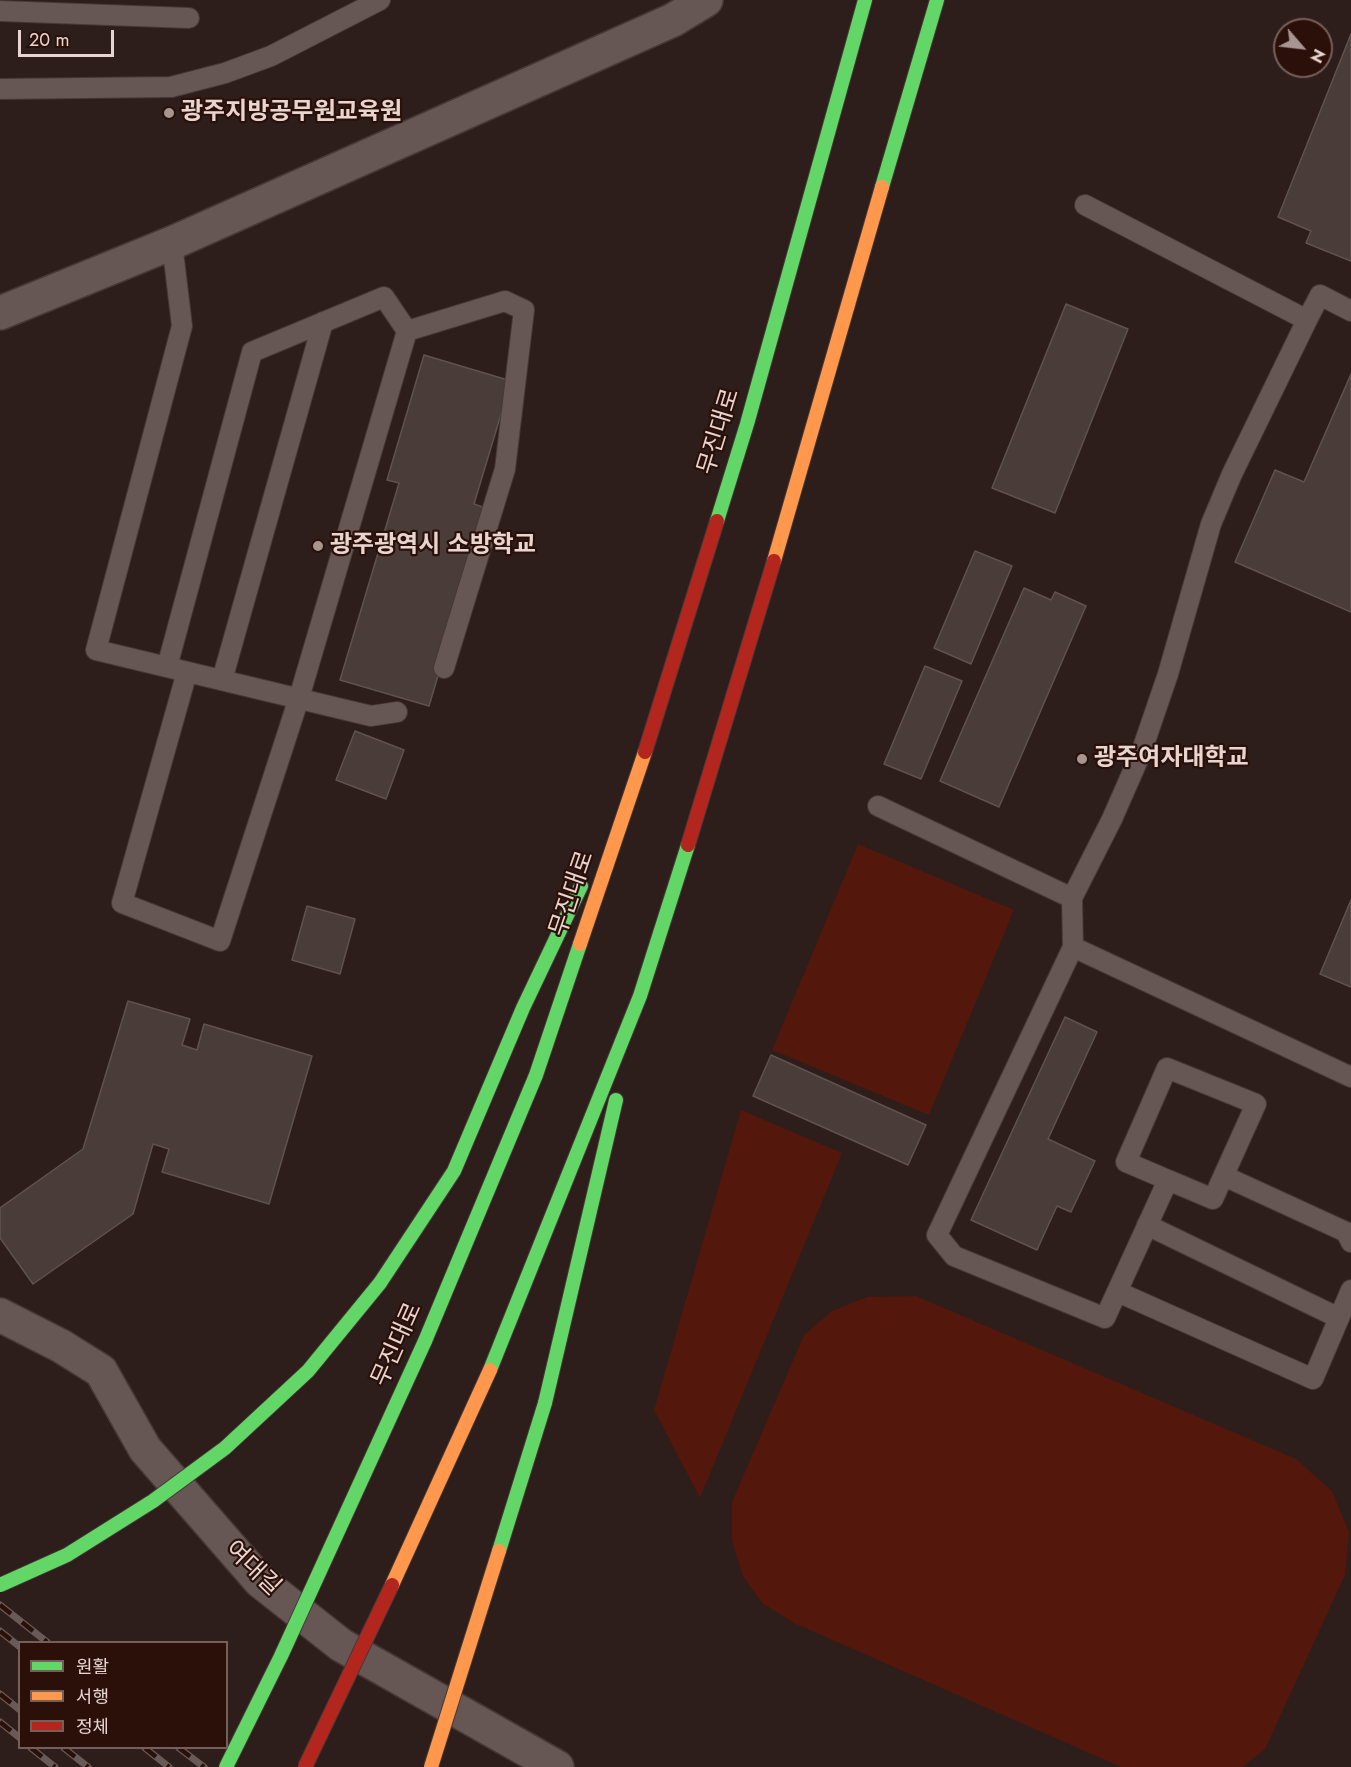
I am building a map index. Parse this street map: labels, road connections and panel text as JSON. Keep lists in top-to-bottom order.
{
  "streets": {
    "highway": ["무진대로"],
    "street": ["여대길"]
  },
  "places": ["광주지방공무원교육원", "광주광역시 소방학교", "광주여자대학교"],
  "legend": ["원활", "서행", "정체"],
  "scale_bar": "20 m",
  "north": "bottom right"
}
